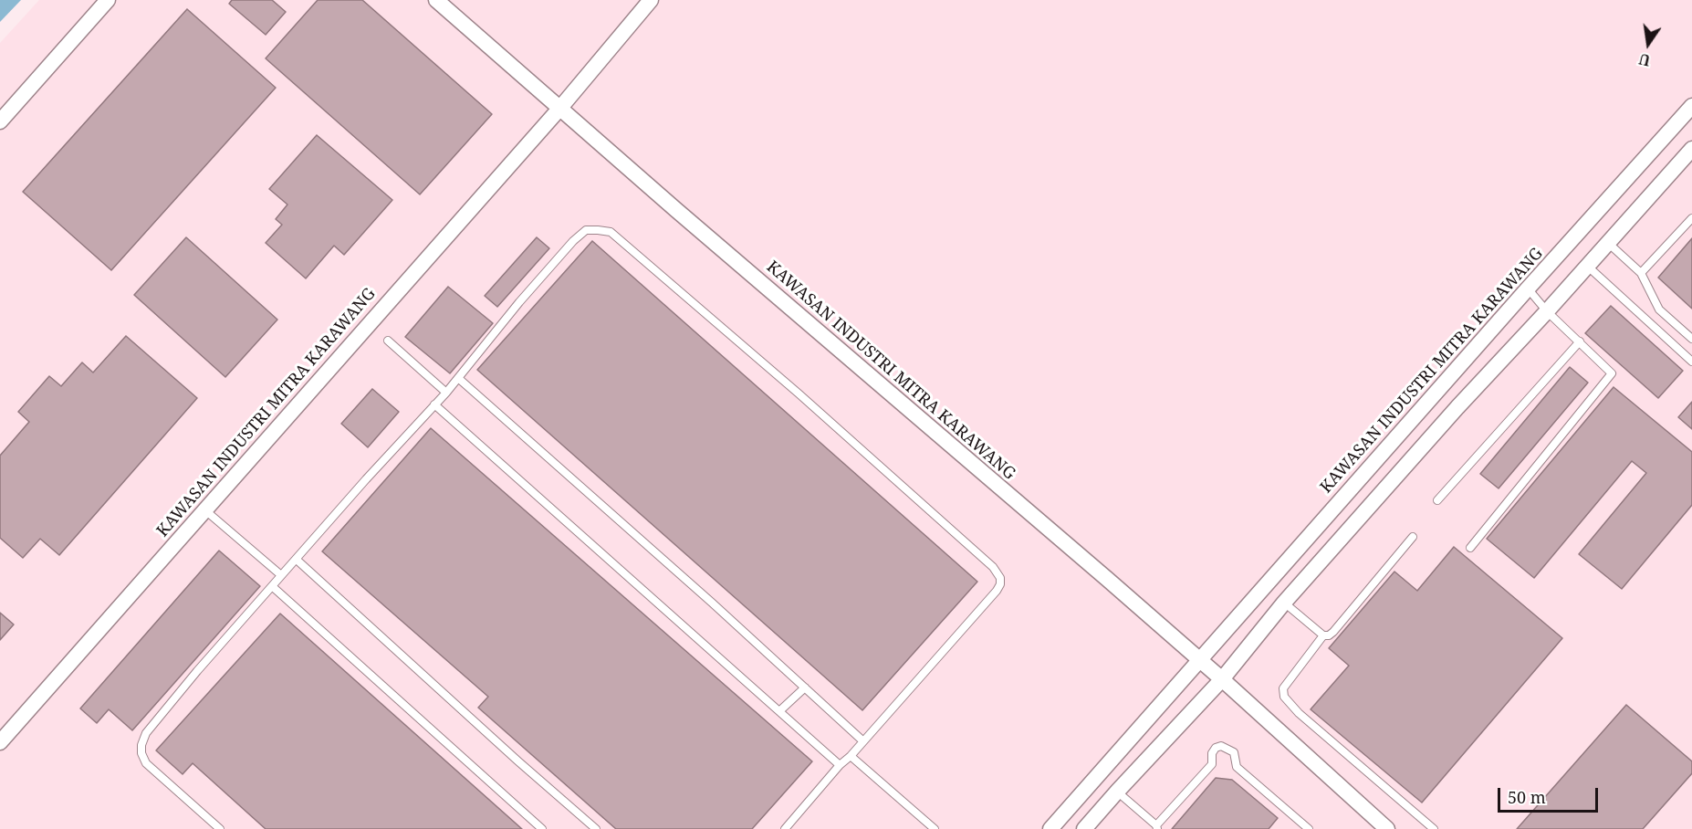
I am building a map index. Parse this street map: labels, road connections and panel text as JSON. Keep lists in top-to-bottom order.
{
  "streets": {
    "street": ["KAWASAN INDUSTRI MITRA KARAWANG"]
  },
  "scale_bar": "50 m",
  "north": "bottom"
}
